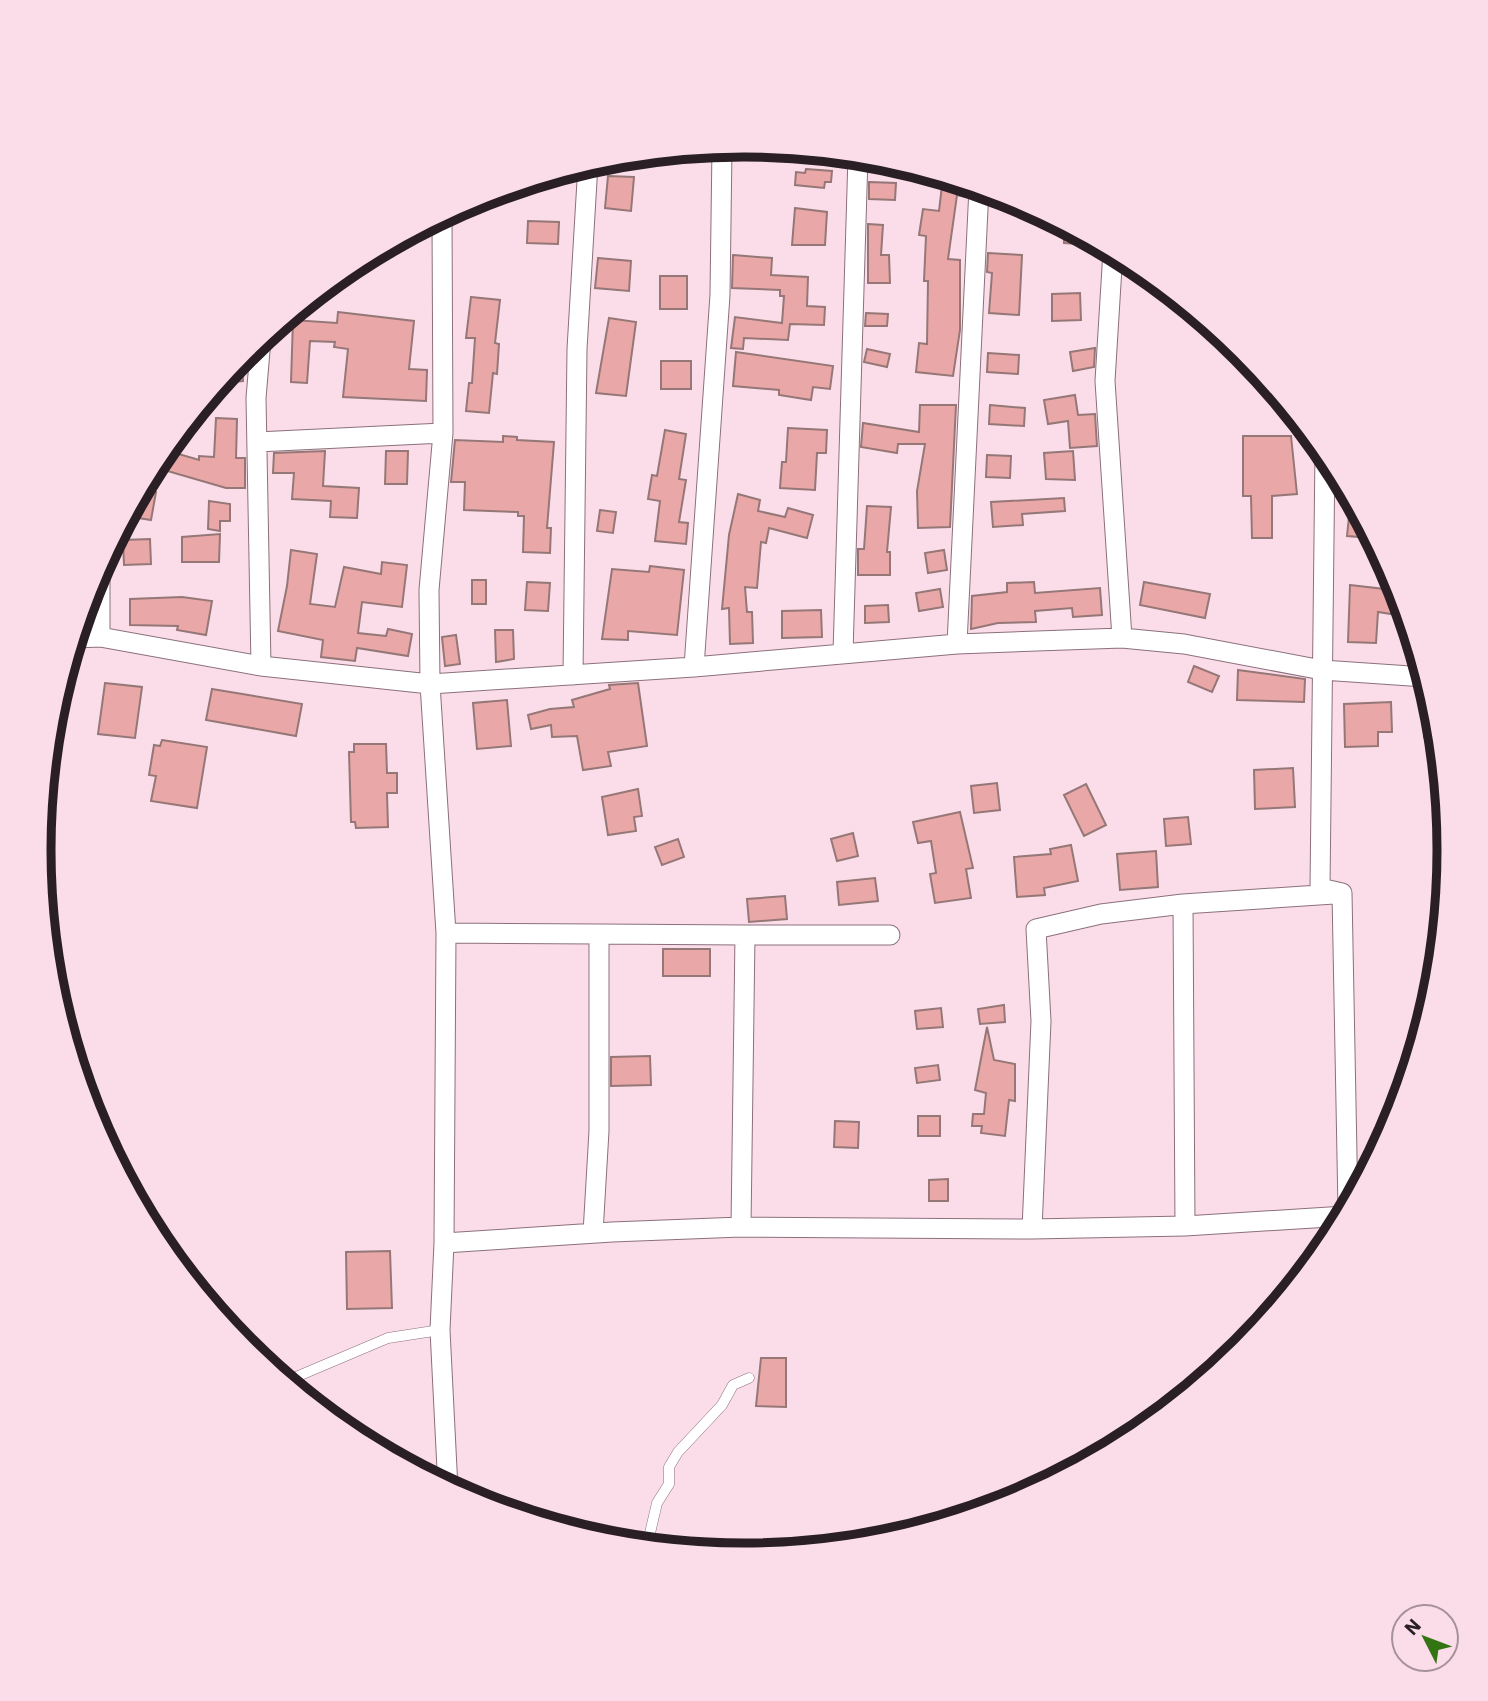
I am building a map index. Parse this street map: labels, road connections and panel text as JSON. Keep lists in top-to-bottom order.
{
  "north": "top left"
}
